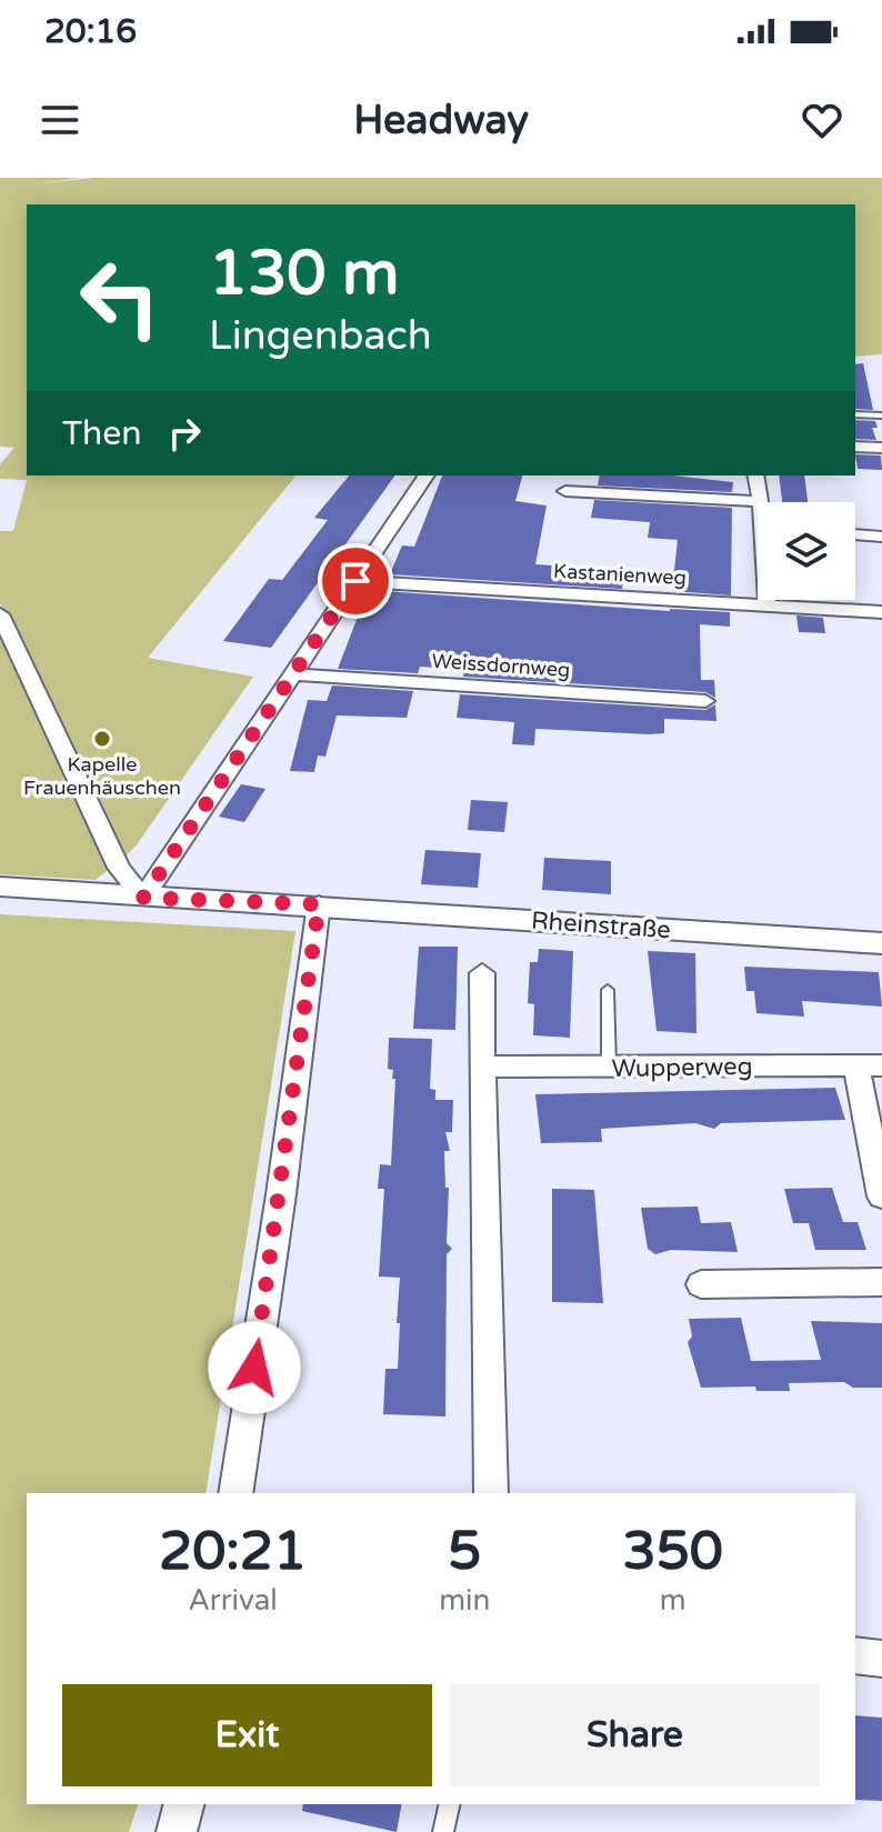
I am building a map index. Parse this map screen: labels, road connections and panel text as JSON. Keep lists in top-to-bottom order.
{
  "streets": {
    "street": [
      "Kastanienweg",
      "Weissdornweg",
      "Rheinstraße",
      "Wupperweg"
    ]
  },
  "places": ["Kapelle Frauenhäuschen"],
  "page": {
    "status": "20:16",
    "header": "Headway",
    "turn": ["130 m", "Lingenbach"],
    "then": "Then",
    "eta": [
      "20:21",
      "Arrival",
      "5",
      "min",
      "350",
      "m"
    ],
    "buttons": ["Exit", "Share"]
  }
}
